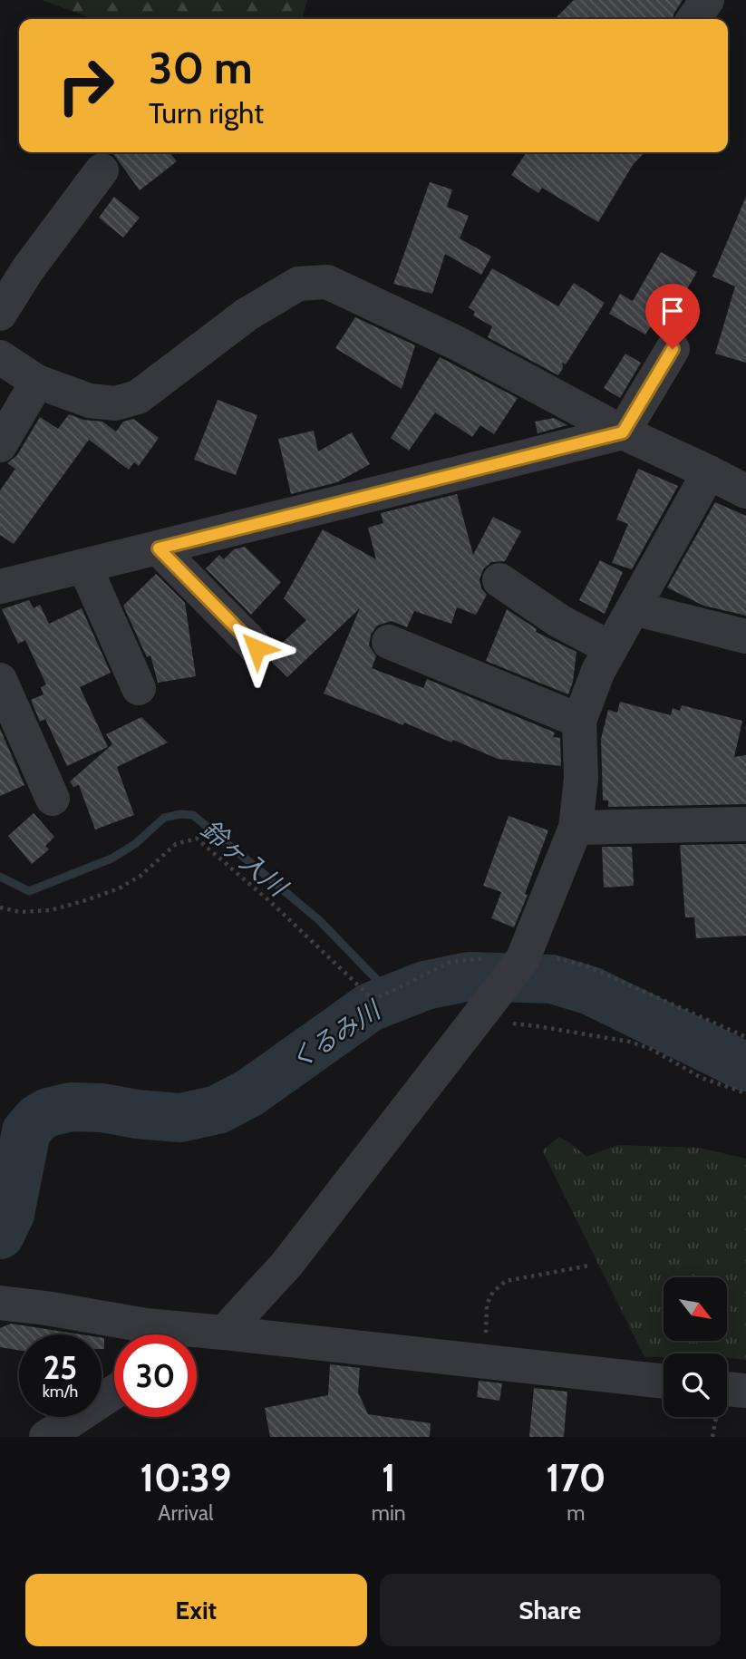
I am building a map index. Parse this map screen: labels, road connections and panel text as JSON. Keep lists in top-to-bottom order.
{
  "water": ["鈴ヶ入川", "くるみ川"],
  "north": "bottom right",
  "page": {
    "turn": ["30 m", "Turn right"],
    "speed": "25 km/h",
    "limit": "30",
    "eta": [
      "10:39",
      "Arrival",
      "1",
      "min",
      "170",
      "m"
    ],
    "buttons": ["Exit", "Share"]
  }
}
